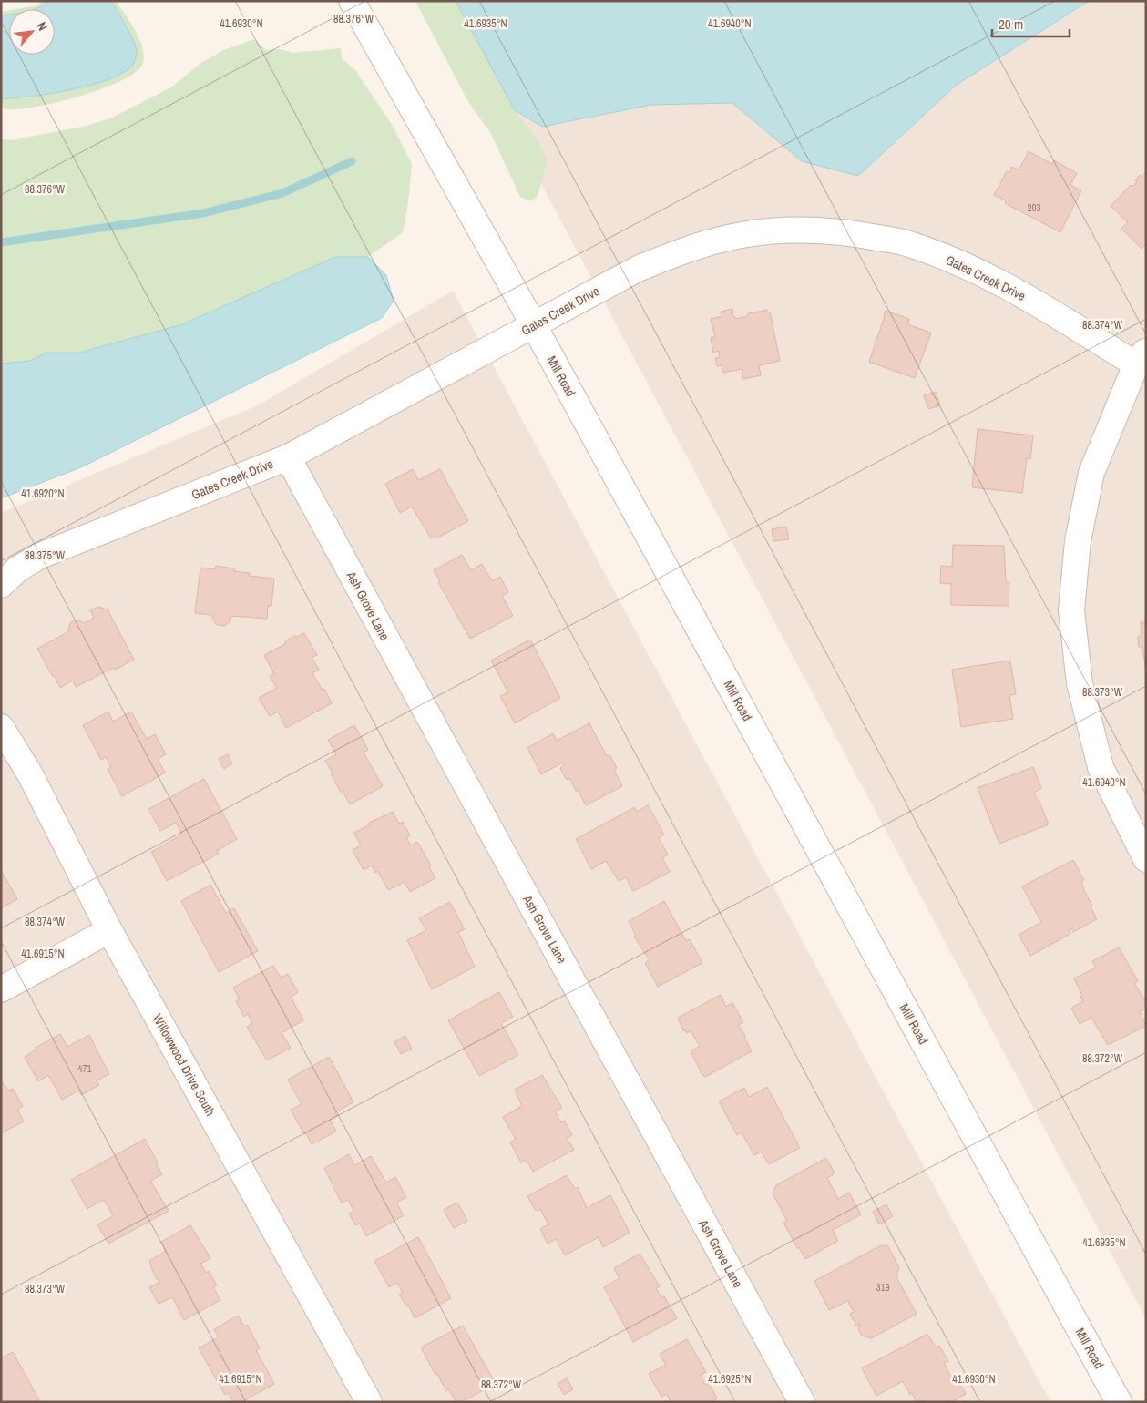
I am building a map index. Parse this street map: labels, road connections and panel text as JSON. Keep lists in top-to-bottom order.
{
  "streets": {
    "street": [
      "Gates Creek Drive",
      "Mill Road",
      "Ash Grove Lane",
      "Willowwood Drive South"
    ]
  },
  "crossings": [
    ["Gates Creek Drive", "Mill Road"],
    ["Gates Creek Drive", "Ash Grove Lane"]
  ],
  "house_numbers": ["203", "471", "319"],
  "scale_bar": "20 m",
  "north": "top right",
  "coordinates": [
    "88.376°W",
    "41.6930°N",
    "41.6935°N",
    "41.6940°N",
    "88.374°W",
    "41.6920°N",
    "88.375°W",
    "88.373°W",
    "41.6915°N",
    "88.372°W",
    "41.6925°N"
  ]
}
